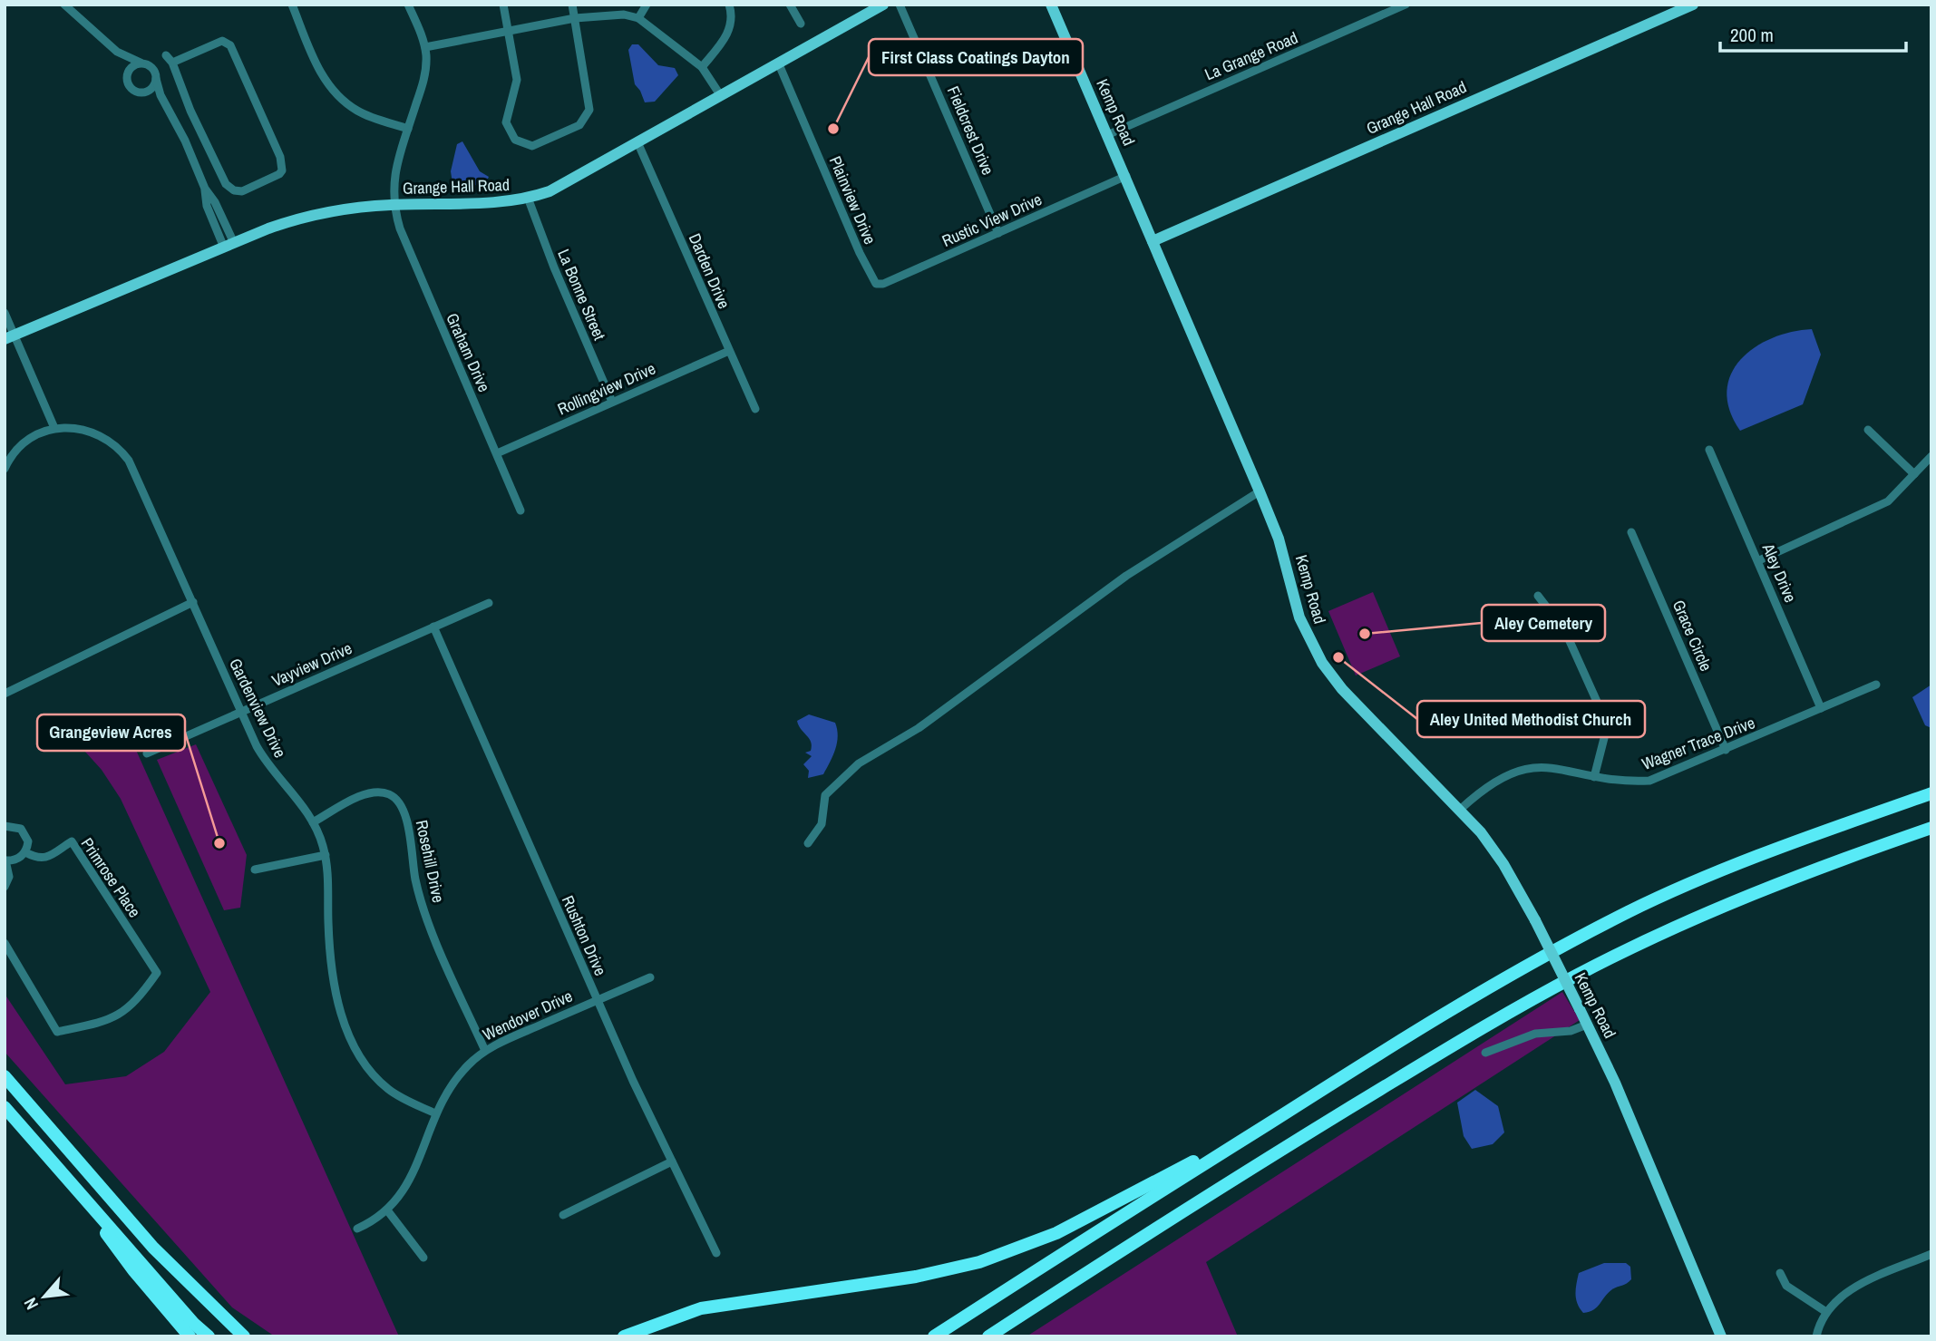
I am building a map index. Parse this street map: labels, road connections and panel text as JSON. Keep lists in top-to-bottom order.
{
  "streets": {
    "main road": ["Grange Hall Road", "Kemp Road"],
    "street": [
      "La Grange Road",
      "Fieldcrest Drive",
      "Plainview Drive",
      "Rustic View Drive",
      "Darden Drive",
      "La Bonne Street",
      "Graham Drive",
      "Rollingview Drive",
      "Aley Drive",
      "Grace Circle",
      "Vayview Drive",
      "Gardenview Drive",
      "Wagner Trace Drive",
      "Rosehill Drive",
      "Primrose Place",
      "Rushton Drive",
      "Wendover Drive"
    ]
  },
  "crossings": [
    ["La Grange Road", "Kemp Road"],
    ["Grange Hall Road", "Kemp Road"],
    ["Grange Hall Road", "Plainview Drive"],
    ["Grange Hall Road", "Darden Drive"],
    ["Grange Hall Road", "La Bonne Street"],
    ["Grange Hall Road", "Graham Drive"],
    ["Kemp Road", "Rustic View Drive"],
    ["Kemp Road", "Wagner Trace Drive"],
    ["Fieldcrest Drive", "Rustic View Drive"],
    ["Plainview Drive", "Rustic View Drive"],
    ["Darden Drive", "Rollingview Drive"],
    ["La Bonne Street", "Rollingview Drive"],
    ["Graham Drive", "Rollingview Drive"],
    ["Aley Drive", "Wagner Trace Drive"],
    ["Grace Circle", "Wagner Trace Drive"],
    ["Vayview Drive", "Gardenview Drive"],
    ["Vayview Drive", "Rushton Drive"],
    ["Gardenview Drive", "Rosehill Drive"],
    ["Gardenview Drive", "Wendover Drive"],
    ["Rosehill Drive", "Wendover Drive"],
    ["Rushton Drive", "Wendover Drive"]
  ],
  "places": [
    "First Class Coatings Dayton",
    "Aley Cemetery",
    "Aley United Methodist Church",
    "Grangeview Acres"
  ],
  "scale_bar": "200 m",
  "north": "bottom left"
}
